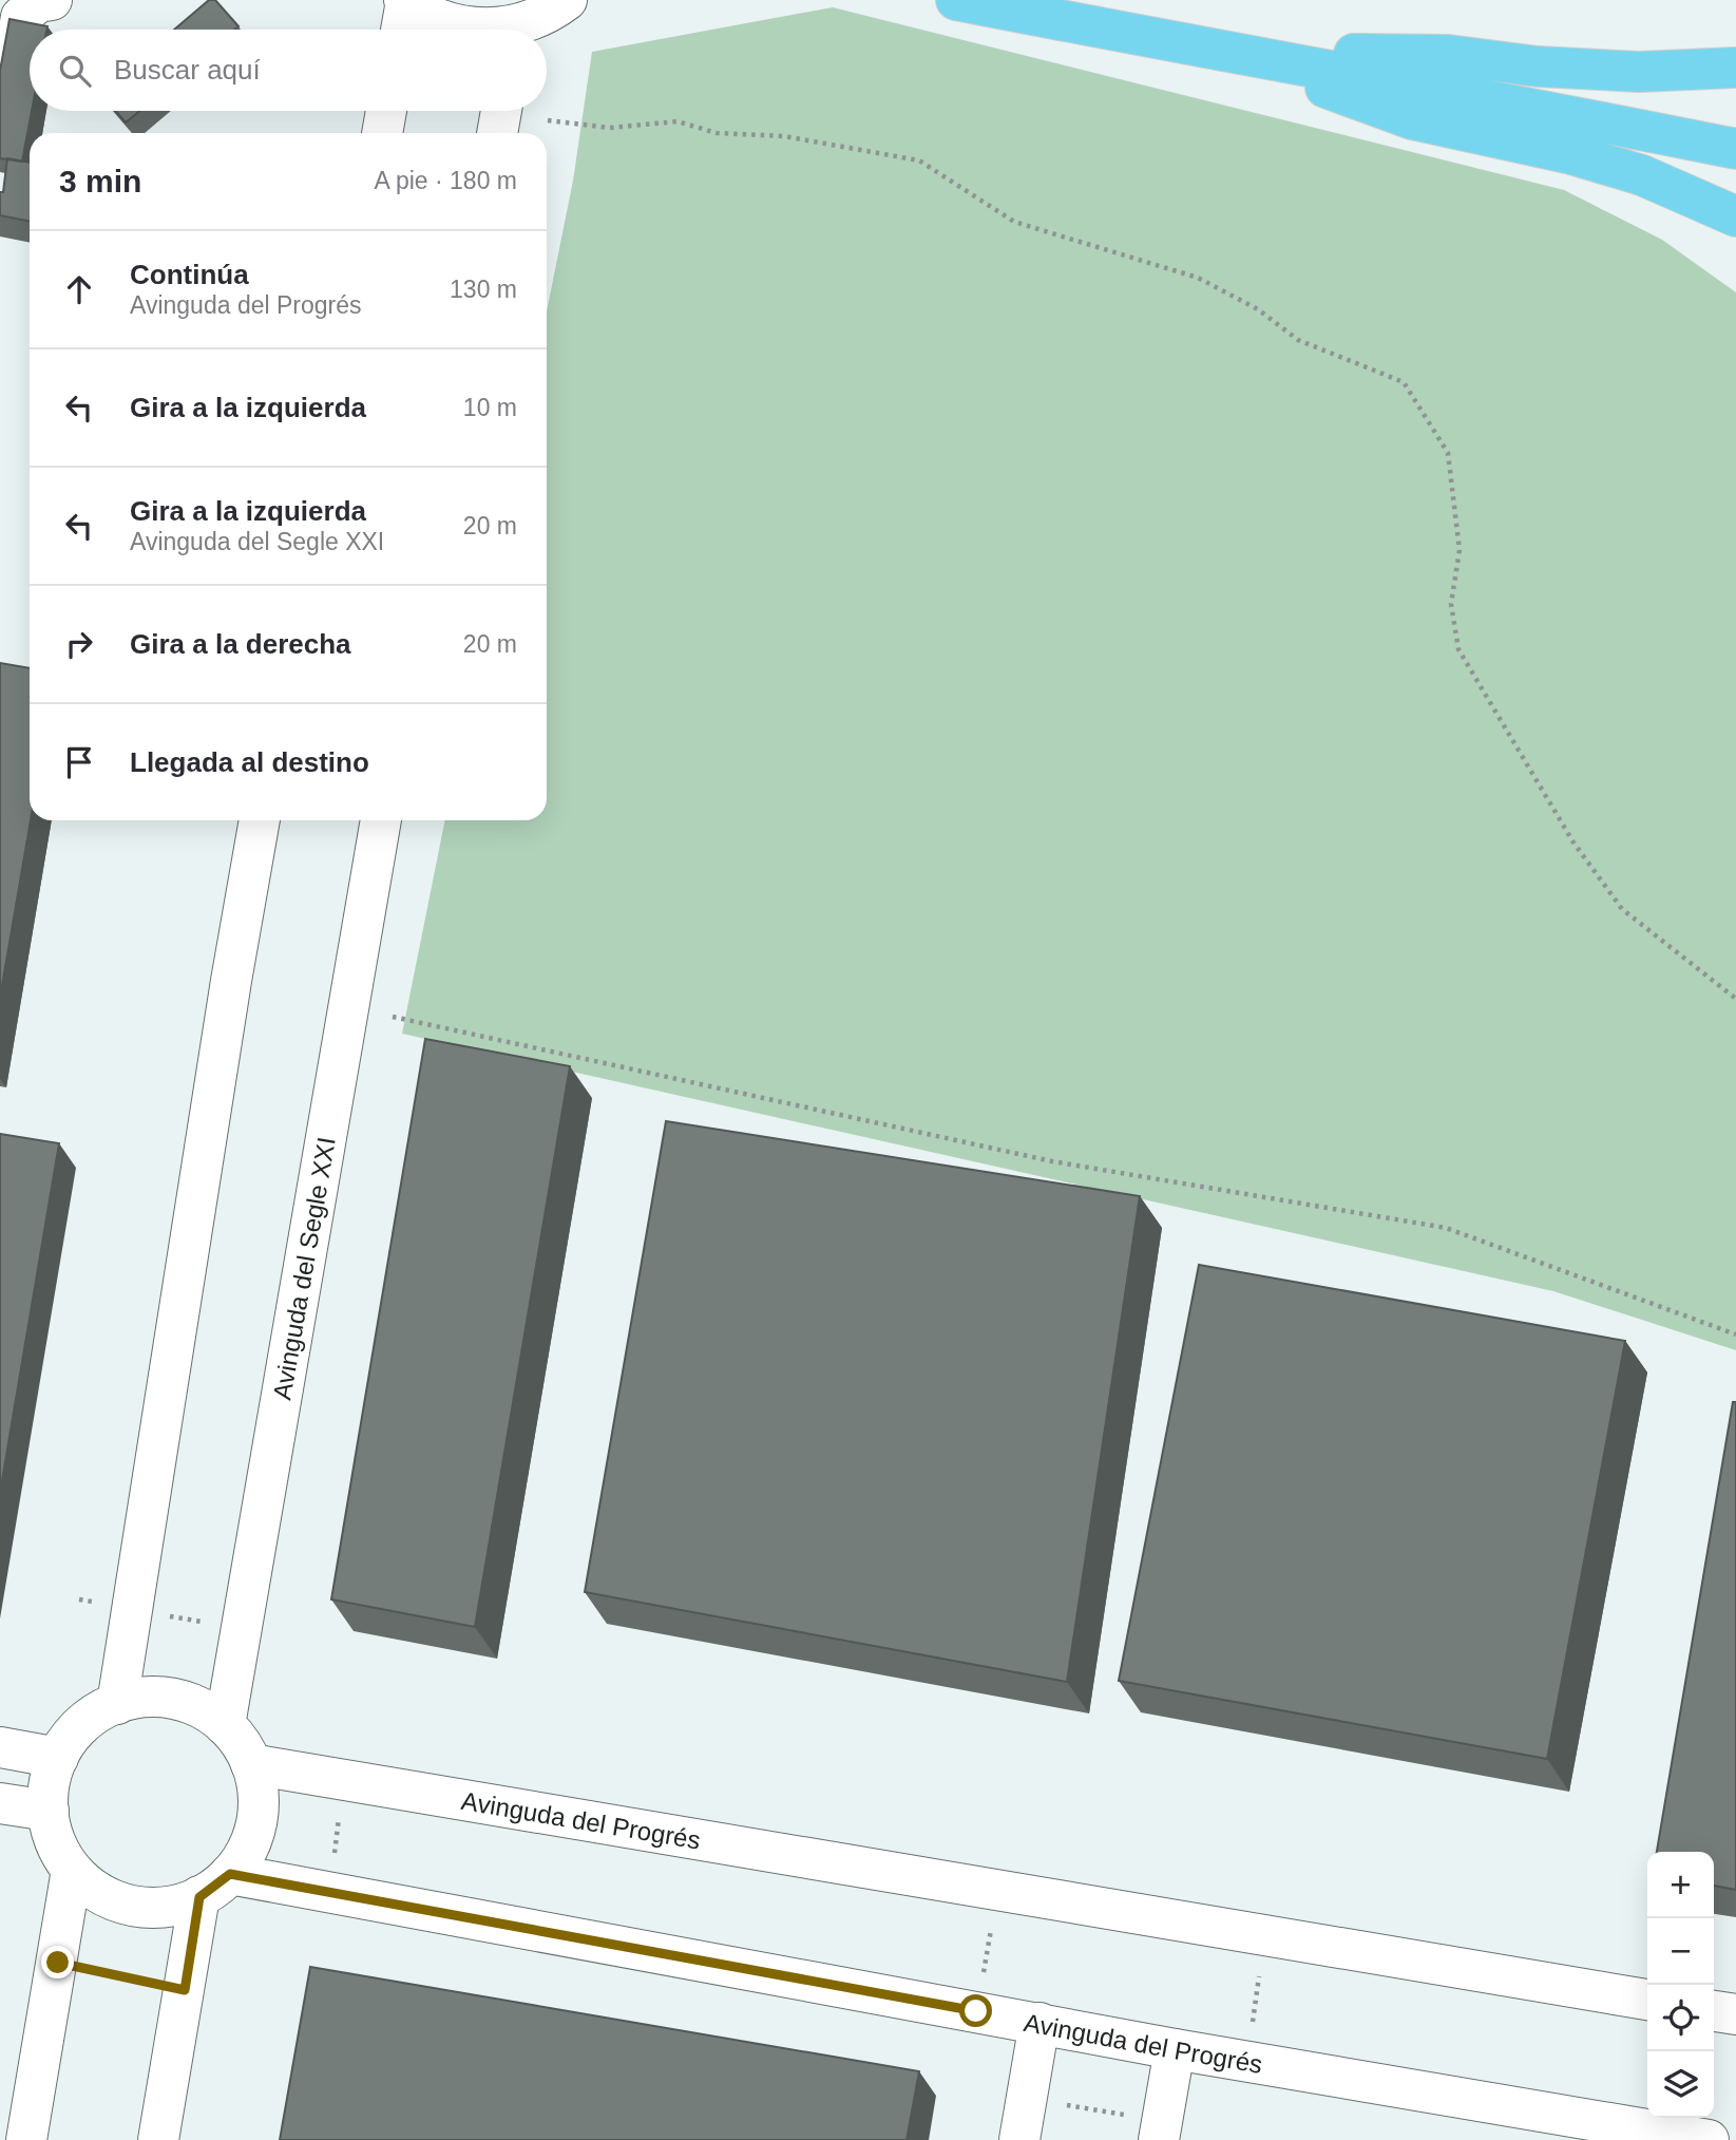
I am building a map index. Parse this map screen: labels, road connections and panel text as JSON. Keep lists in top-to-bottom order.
{
  "streets": {
    "street": ["Avinguda del Segle XXI", "Avinguda del Progrés"]
  },
  "crossings": [
    ["Avinguda del Segle XXI", "Avinguda del Progrés"]
  ],
  "page": {
    "search": "Buscar aquí",
    "heading": ["3 min", "A pie · 180 m"],
    "list": [
      ["Continúa", "Avinguda del Progrés", "130 m"],
      ["Gira a la izquierda", "10 m"],
      ["Gira a la izquierda", "Avinguda del Segle XXI", "20 m"],
      ["Gira a la derecha", "20 m"],
      "Llegada al destino"
    ],
    "map_buttons": ["+", "−"]
  }
}
